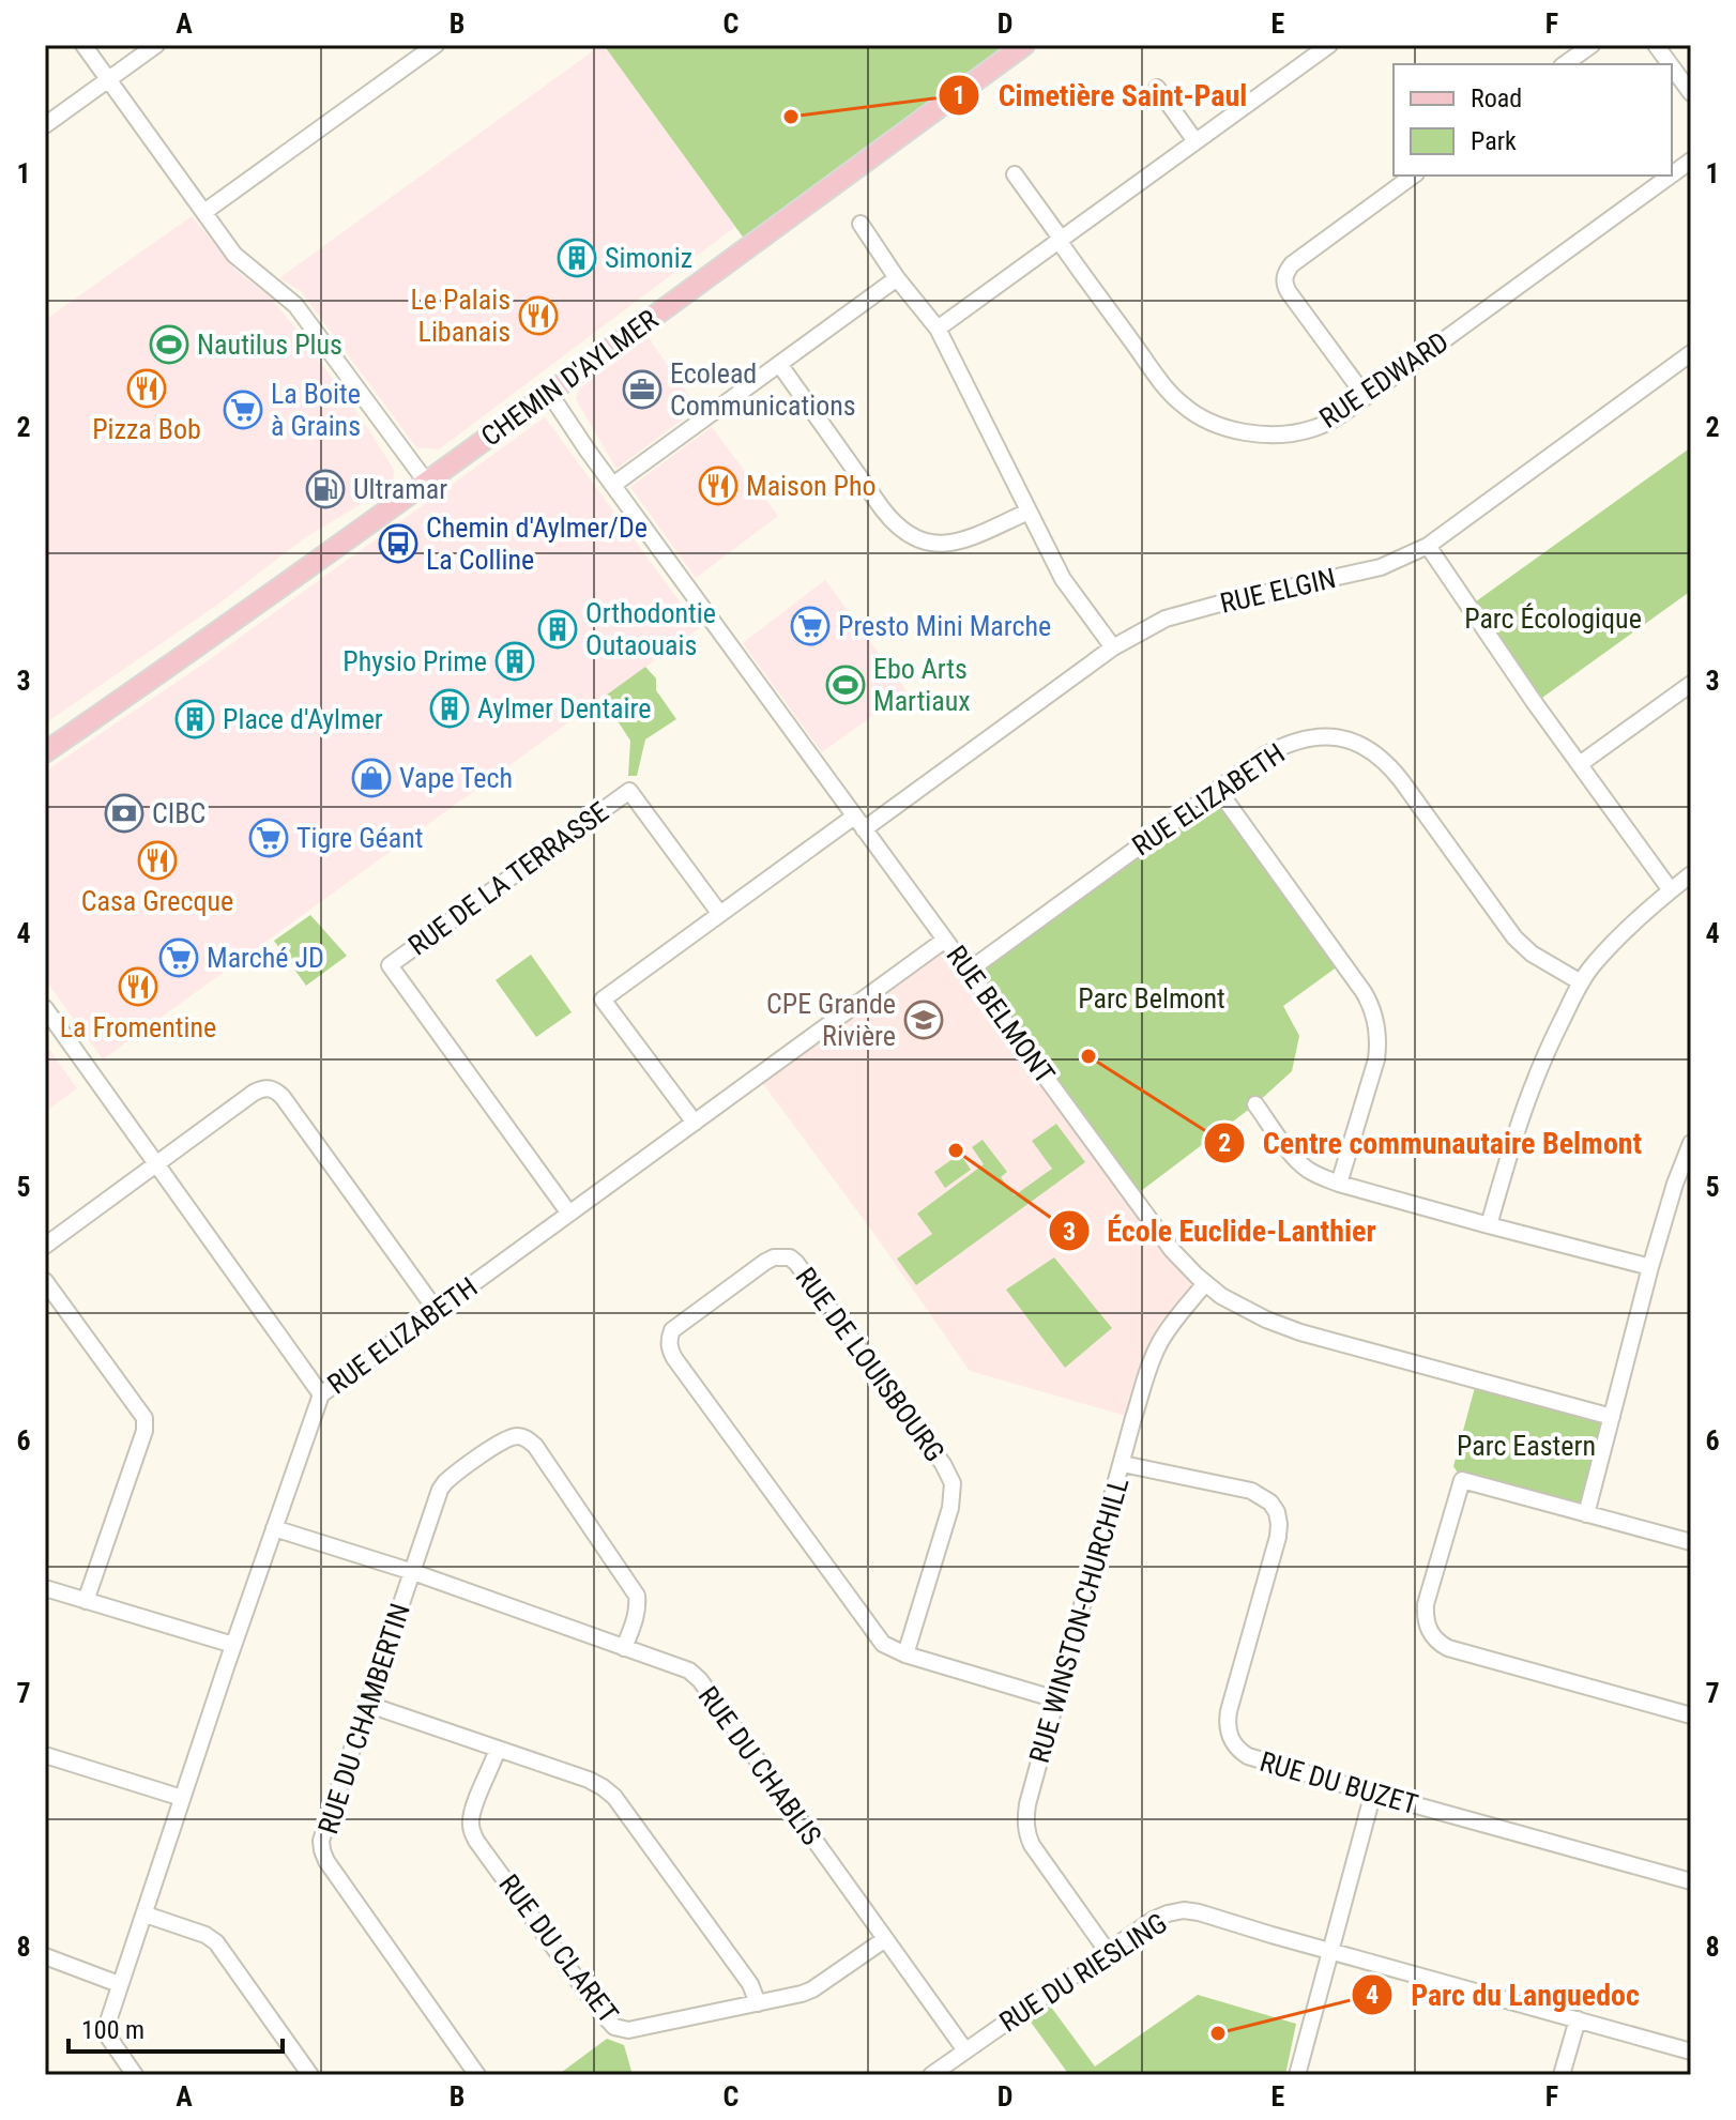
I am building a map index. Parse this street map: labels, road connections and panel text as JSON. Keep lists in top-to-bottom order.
{
  "streets": {
    "main road": ["CHEMIN D'AYLMER"],
    "street": [
      "RUE EDWARD",
      "RUE ELGIN",
      "RUE ELIZABETH",
      "RUE DE LA TERRASSE",
      "RUE BELMONT",
      "RUE DE LOUISBOURG",
      "RUE WINSTON-CHURCHILL",
      "RUE DU CHAMBERTIN",
      "RUE DU CHABLIS",
      "RUE DU BUZET",
      "RUE DU CLARET",
      "RUE DU RIESLING"
    ]
  },
  "crossings": [
    ["CHEMIN D'AYLMER", "RUE BELMONT"],
    ["RUE ELGIN", "RUE ELIZABETH"],
    ["RUE ELGIN", "RUE DE LA TERRASSE"],
    ["RUE ELGIN", "RUE BELMONT"],
    ["RUE ELIZABETH", "RUE DE LA TERRASSE"],
    ["RUE ELIZABETH", "RUE BELMONT"],
    ["RUE ELIZABETH", "RUE DU CHABLIS"],
    ["RUE BELMONT", "RUE WINSTON-CHURCHILL"],
    ["RUE DE LOUISBOURG", "RUE WINSTON-CHURCHILL"],
    ["RUE WINSTON-CHURCHILL", "RUE DU BUZET"],
    ["RUE WINSTON-CHURCHILL", "RUE DU RIESLING"],
    ["RUE DU CHAMBERTIN", "RUE DU CHABLIS"],
    ["RUE DU CHABLIS", "RUE DU CLARET"],
    ["RUE DU CHABLIS", "RUE DU RIESLING"]
  ],
  "parks": ["Parc Écologique", "Parc Belmont", "Parc Eastern"],
  "places": {
    "other": [
      "Cimetière Saint-Paul",
      "Centre communautaire Belmont",
      "École Euclide-Lanthier",
      "Parc du Languedoc"
    ],
    "building": [
      "Simoniz",
      "Orthodontie Outaouais",
      "Physio Prime",
      "Aylmer Dentaire",
      "Place d'Aylmer"
    ],
    "restaurant": [
      "Le Palais Libanais",
      "Pizza Bob",
      "Maison Pho",
      "Casa Grecque",
      "La Fromentine"
    ],
    "sports": ["Nautilus Plus", "Ebo Arts Martiaux"],
    "office": ["Ecolead Communications"],
    "supermarket": [
      "La Boite à Grains",
      "Presto Mini Marche",
      "Tigre Géant",
      "Marché JD"
    ],
    "fuel station": ["Ultramar"],
    "bus stop": ["Chemin d'Aylmer/De La Colline"],
    "shop": ["Vape Tech"],
    "bank": ["CIBC"],
    "school or university": ["CPE Grande Rivière"]
  },
  "legend": ["Road", "Park"],
  "scale_bar": "100 m",
  "grid": {
    "columns": [
      "A",
      "B",
      "C",
      "D",
      "E",
      "F"
    ],
    "rows": [
      "1",
      "2",
      "3",
      "4",
      "5",
      "6",
      "7",
      "8"
    ]
  }
}
